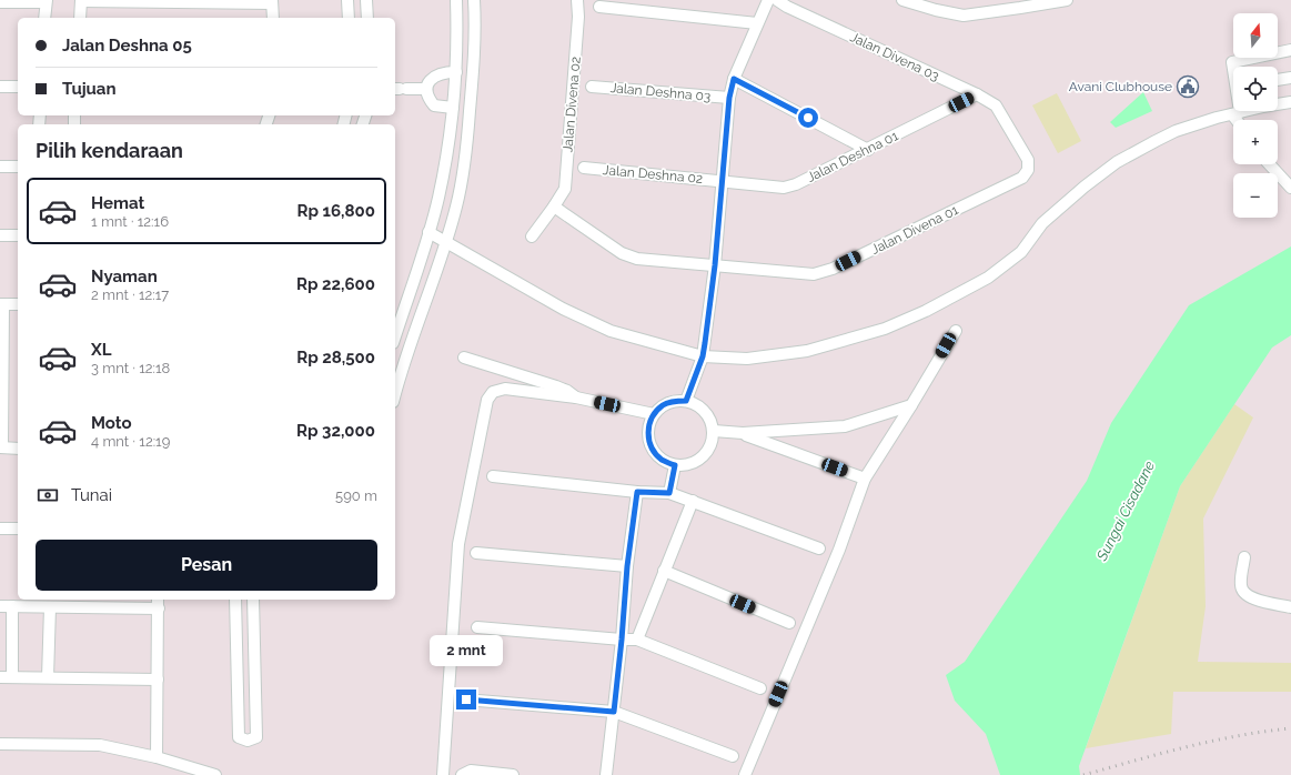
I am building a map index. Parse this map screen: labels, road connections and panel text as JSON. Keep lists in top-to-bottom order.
{
  "streets": {
    "street": [
      "Jalan Divena 03",
      "Jalan Deshna 03",
      "Jalan Divena 02",
      "Jalan Deshna 01",
      "Jalan Deshna 02",
      "Jalan Divena 01"
    ]
  },
  "crossings": [
    ["Jalan Divena 03", "Jalan Deshna 01"],
    ["Jalan Divena 03", "Jalan Divena 01"],
    ["Jalan Deshna 01", "Jalan Deshna 02"]
  ],
  "water": ["Sungai Cisadane"],
  "places": {
    "public building": ["Avani Clubhouse"]
  },
  "north": "top",
  "page": {
    "map_buttons": ["+", "−"],
    "banner": ["Jalan Deshna 05", "Tujuan"],
    "heading": "Pilih kendaraan",
    "list": [
      {
        "name": "Hemat",
        "note": "1 mnt · 12:16",
        "value": "Rp 16,800"
      },
      {
        "name": "Nyaman",
        "note": "2 mnt · 12:17",
        "value": "Rp 22,600"
      },
      {
        "name": "XL",
        "note": "3 mnt · 12:18",
        "value": "Rp 28,500"
      },
      {
        "name": "Moto",
        "note": "4 mnt · 12:19",
        "value": "Rp 32,000"
      }
    ],
    "pay": ["Tunai", "590 m"],
    "buttons": "Pesan",
    "bubble": "2 mnt"
  }
}
